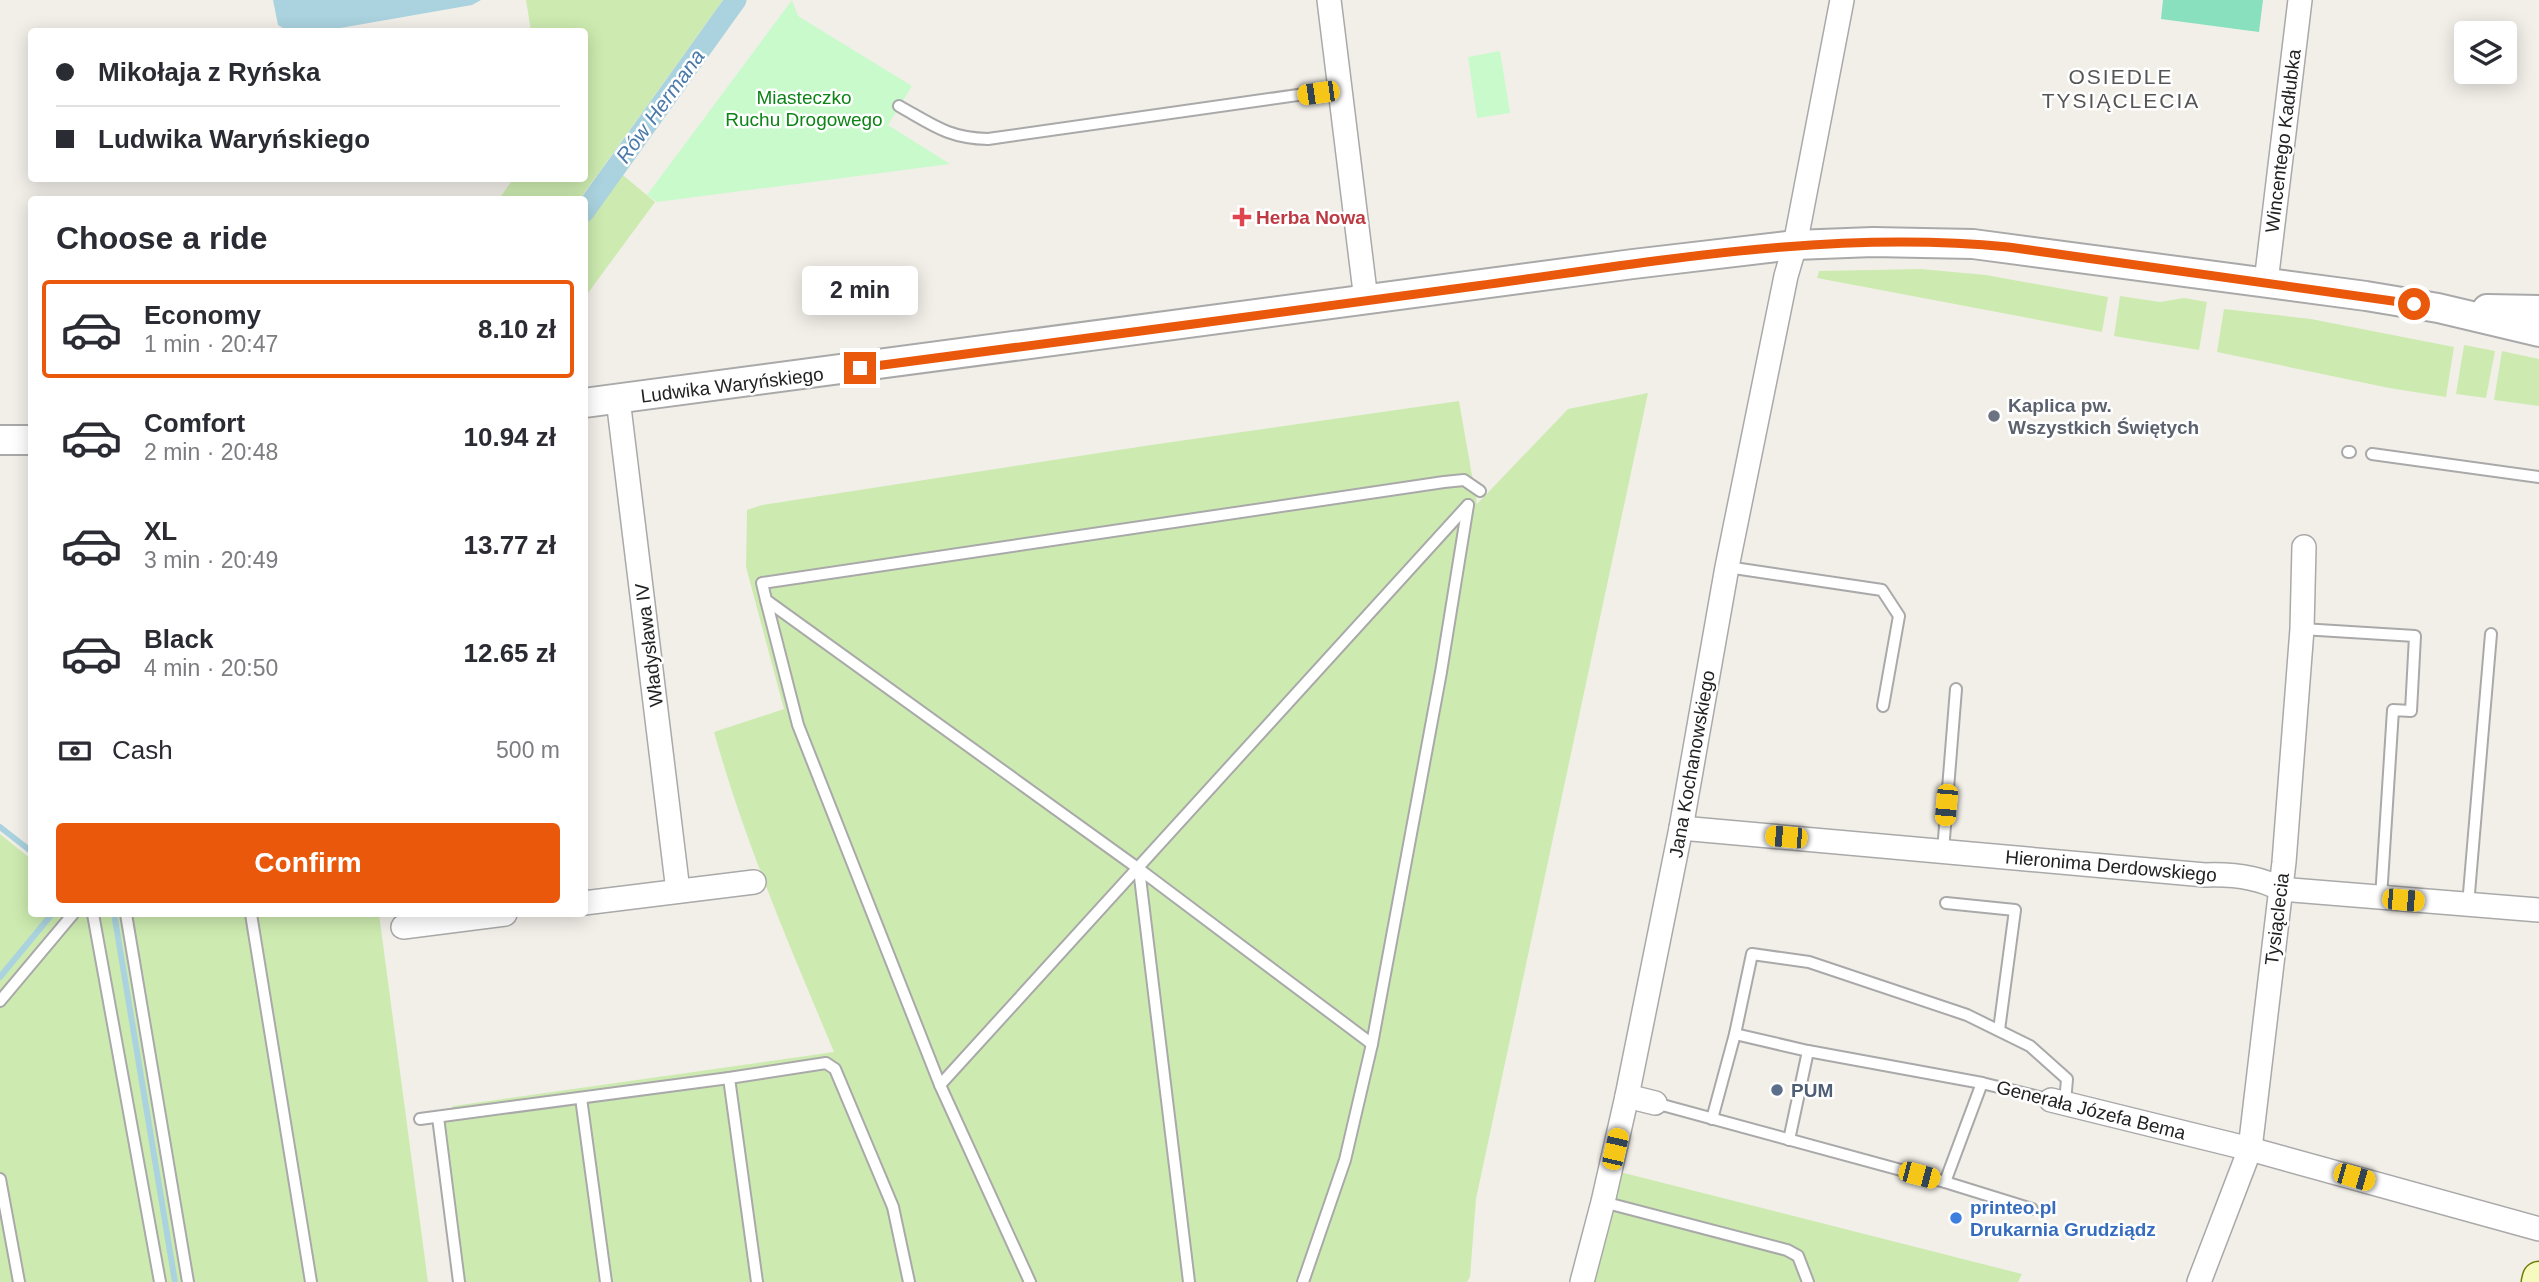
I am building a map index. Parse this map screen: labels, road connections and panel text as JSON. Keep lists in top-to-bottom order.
{
  "streets": {
    "street": [
      "Wincentego Kadłubka",
      "Ludwika Waryńskiego",
      "Władysława IV",
      "Jana Kochanowskiego",
      "Hieronima Derdowskiego",
      "Tysiąclecia",
      "Generała Józefa Bema"
    ]
  },
  "crossings": [
    ["Wincentego Kadłubka", "Ludwika Waryńskiego"],
    ["Ludwika Waryńskiego", "Władysława IV"],
    ["Ludwika Waryńskiego", "Jana Kochanowskiego"],
    ["Jana Kochanowskiego", "Hieronima Derdowskiego"],
    ["Hieronima Derdowskiego", "Tysiąclecia"],
    ["Tysiąclecia", "Generała Józefa Bema"]
  ],
  "districts": ["OSIEDLE TYSIĄCLECIA"],
  "water": ["Rów Hermana"],
  "parks": ["Miasteczko Ruchu Drogowego"],
  "places": {
    "health": ["Herba Nowa"],
    "other": ["Kaplica pw. Wszystkich Świętych", "PUM", "printeo.pl Drukarnia Grudziądz"]
  },
  "page": {
    "banner": ["Mikołaja z Ryńska", "Ludwika Waryńskiego"],
    "heading": "Choose a ride",
    "bubble": "2 min",
    "list": [
      {
        "name": "Economy",
        "note": "1 min · 20:47",
        "value": "8.10 zł"
      },
      {
        "name": "Comfort",
        "note": "2 min · 20:48",
        "value": "10.94 zł"
      },
      {
        "name": "XL",
        "note": "3 min · 20:49",
        "value": "13.77 zł"
      },
      {
        "name": "Black",
        "note": "4 min · 20:50",
        "value": "12.65 zł"
      }
    ],
    "pay": ["Cash", "500 m"],
    "buttons": "Confirm"
  }
}
